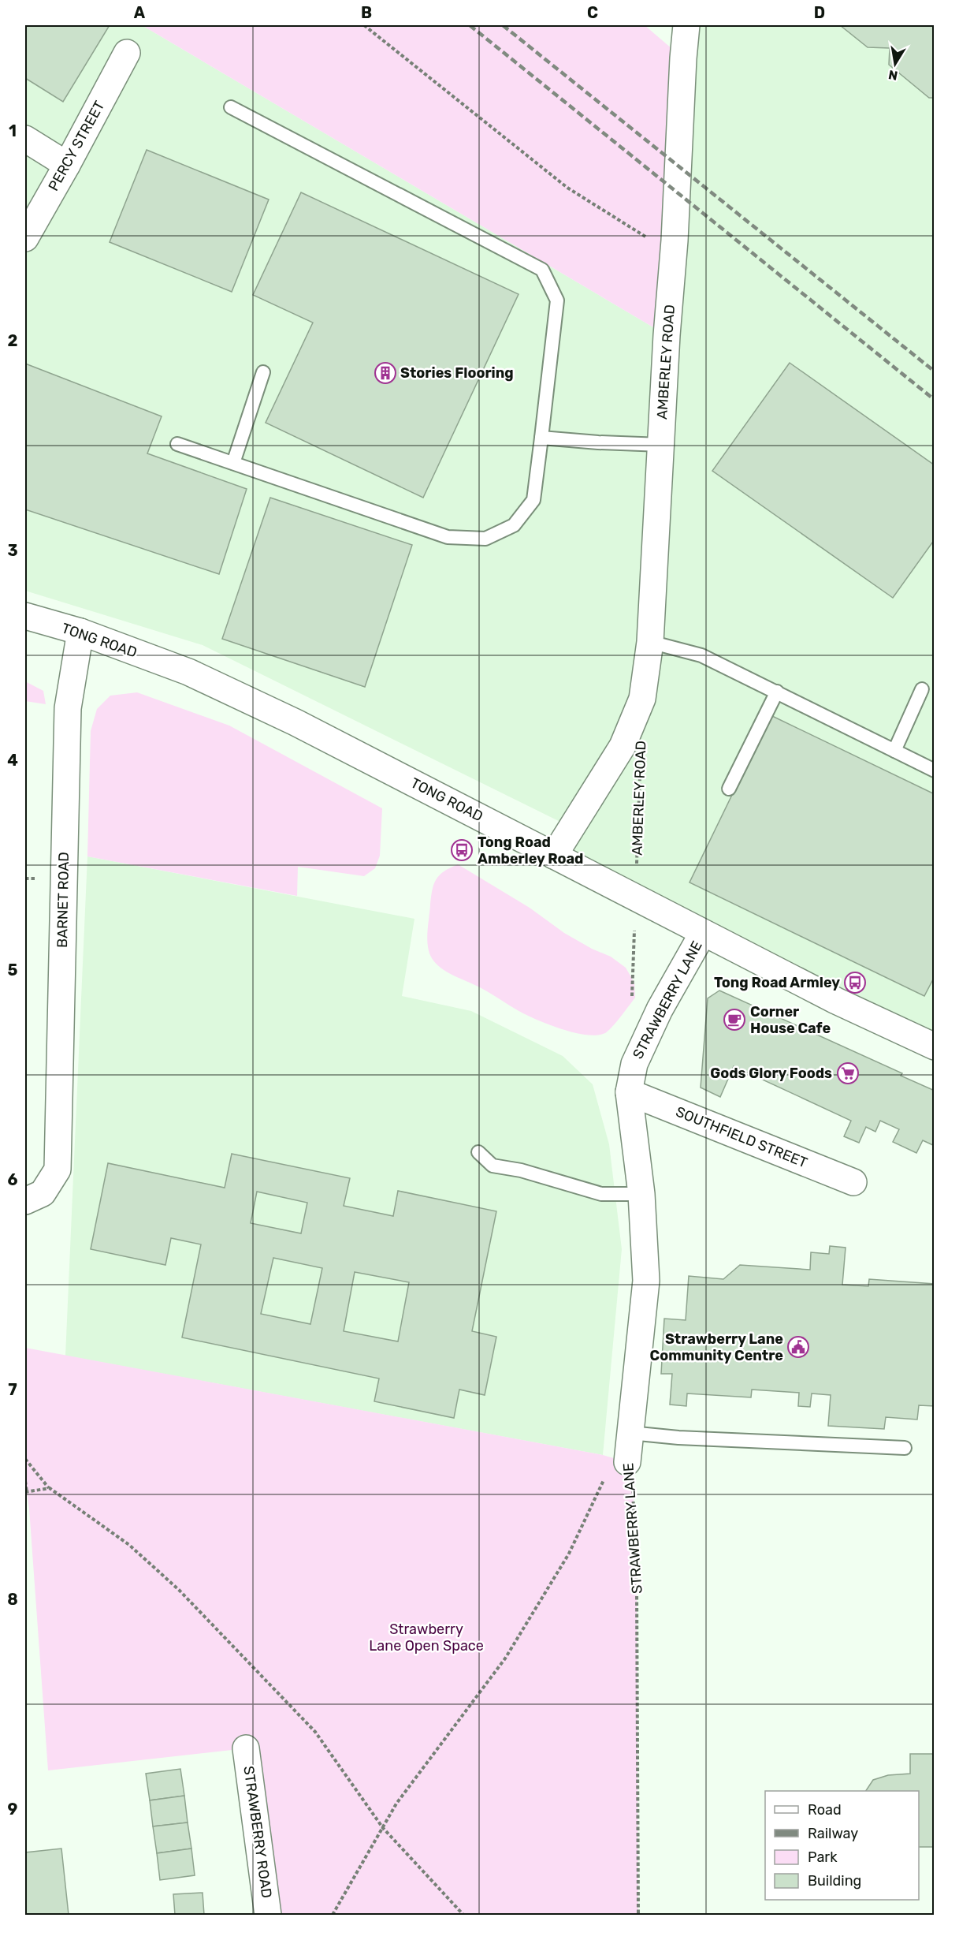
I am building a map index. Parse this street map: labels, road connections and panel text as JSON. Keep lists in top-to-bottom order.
{
  "streets": {
    "street": [
      "PERCY STREET",
      "AMBERLEY ROAD",
      "TONG ROAD",
      "BARNET ROAD",
      "STRAWBERRY LANE",
      "SOUTHFIELD STREET",
      "STRAWBERRY ROAD"
    ]
  },
  "crossings": [
    ["AMBERLEY ROAD", "TONG ROAD"],
    ["TONG ROAD", "BARNET ROAD"],
    ["TONG ROAD", "STRAWBERRY LANE"],
    ["STRAWBERRY LANE", "SOUTHFIELD STREET"]
  ],
  "parks": ["Strawberry Lane Open Space"],
  "places": {
    "building": ["Stories Flooring"],
    "bus stop": ["Tong Road Amberley Road", "Tong Road Armley"],
    "cafe": ["Corner House Cafe"],
    "supermarket": ["Gods Glory Foods"],
    "public building": ["Strawberry Lane Community Centre"]
  },
  "legend": [
    "Road",
    "Railway",
    "Park",
    "Building"
  ],
  "north": "bottom",
  "grid": {
    "columns": [
      "A",
      "B",
      "C",
      "D"
    ],
    "rows": [
      "1",
      "2",
      "3",
      "4",
      "5",
      "6",
      "7",
      "8",
      "9"
    ]
  }
}
